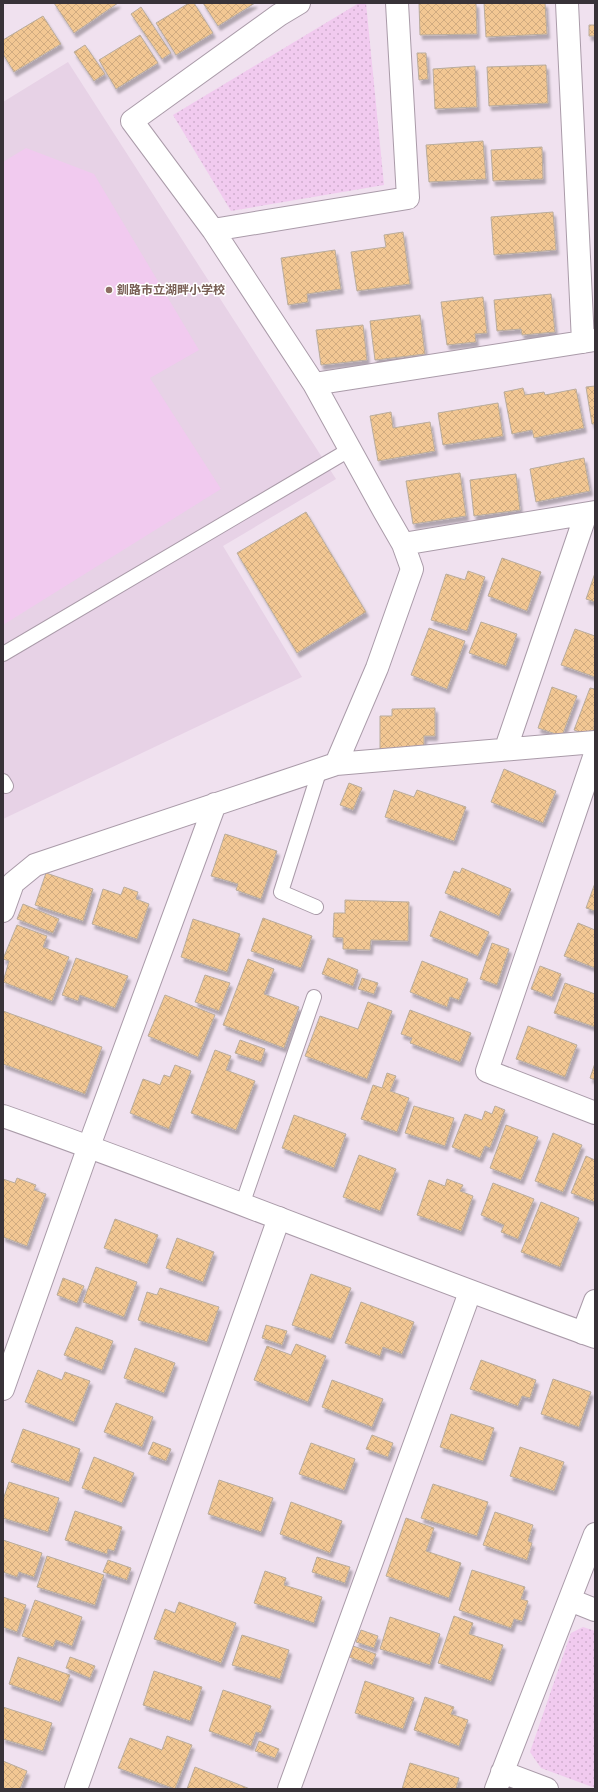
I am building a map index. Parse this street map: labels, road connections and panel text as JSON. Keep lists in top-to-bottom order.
{
  "places": ["釧路市立湖畔小学校"]
}
